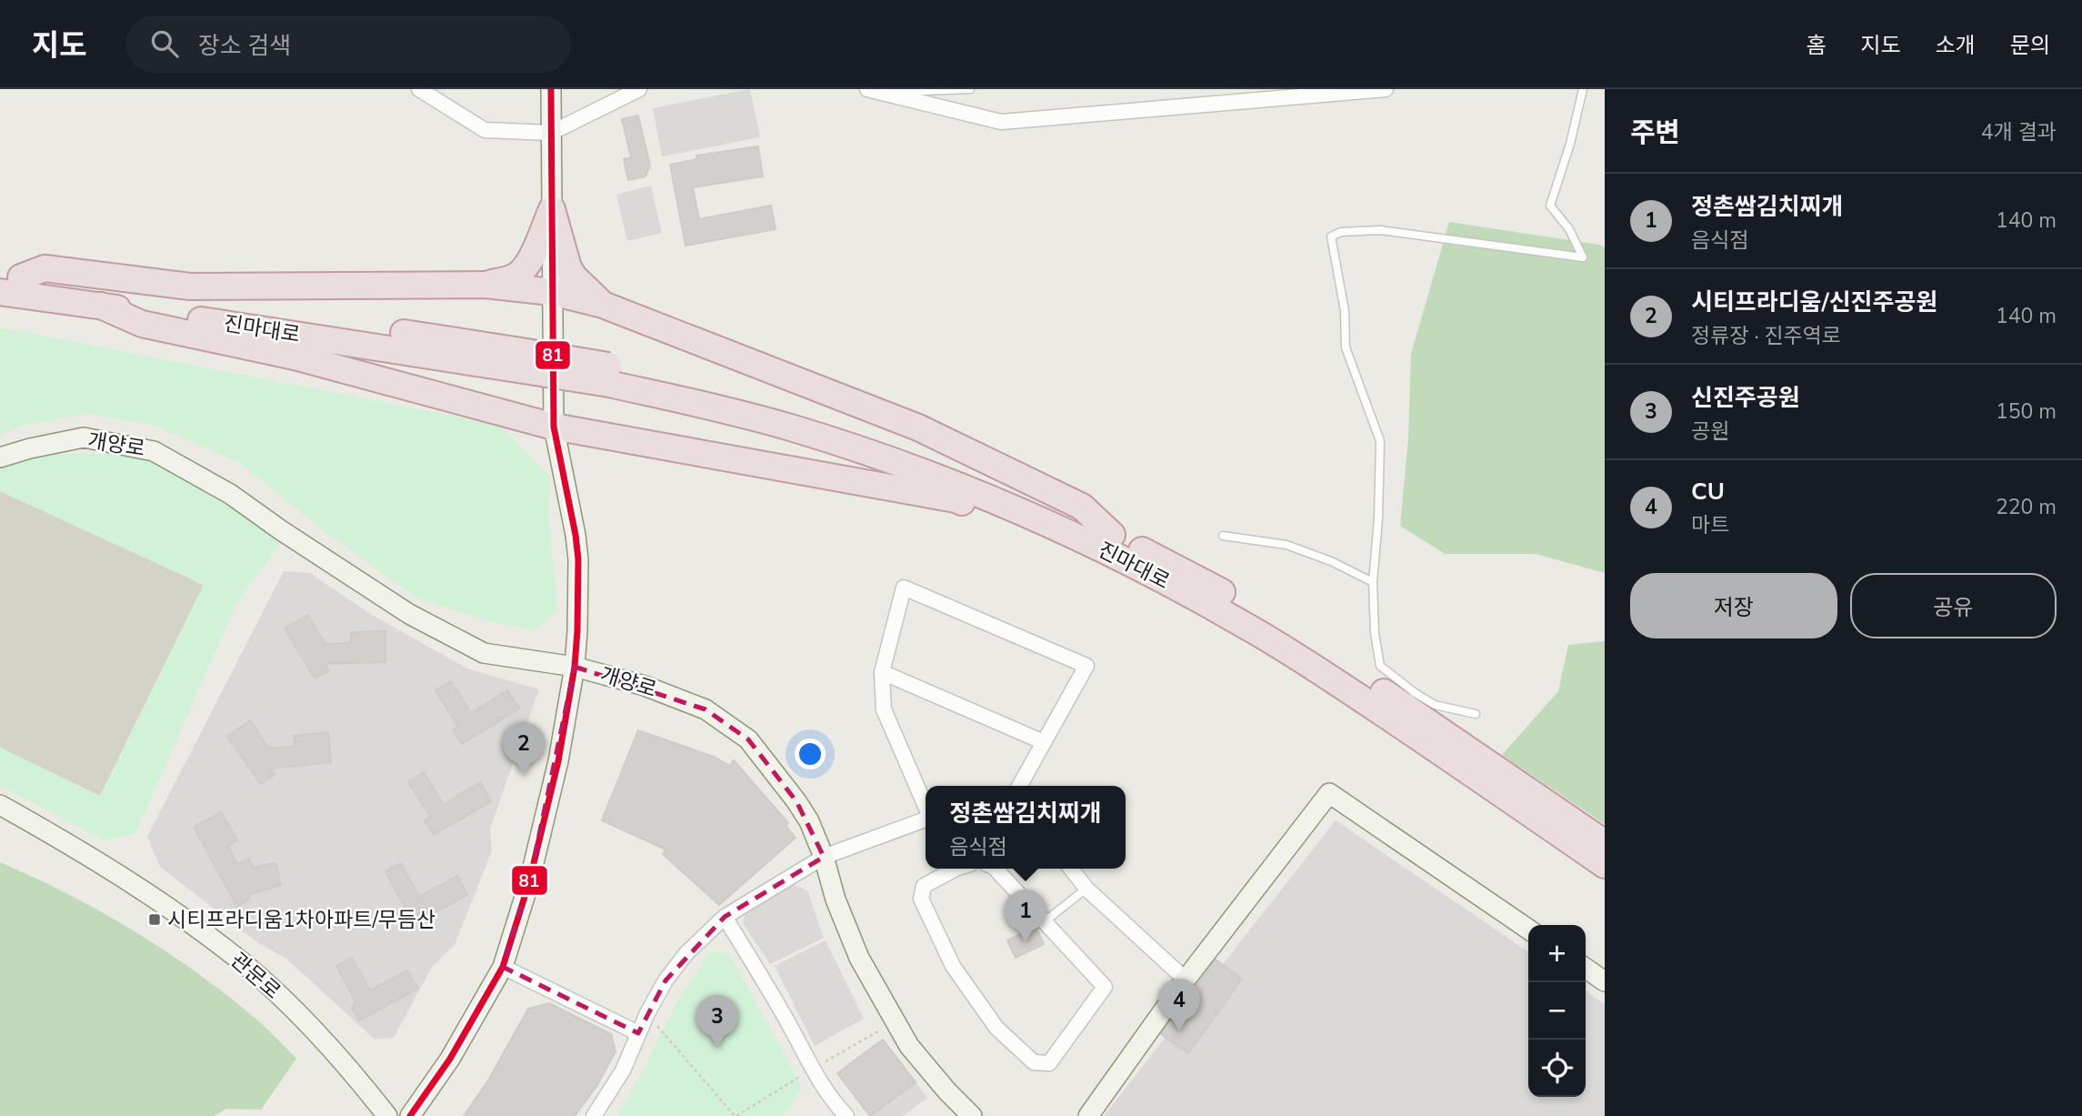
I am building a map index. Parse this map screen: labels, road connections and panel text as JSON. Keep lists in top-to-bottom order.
{
  "streets": {
    "highway": ["진마대로"],
    "street": ["개양로", "관문로"]
  },
  "places": {
    "transit": ["시티프라디움1차아파트/무듬산"]
  },
  "lines": ["transit line 81"],
  "page": {
    "header": "지도",
    "search": "장소 검색",
    "nav": [
      "홈",
      "지도",
      "소개",
      "문의"
    ],
    "heading": ["주변", "4개 결과"],
    "list": [
      {
        "mark": "1",
        "name": "정촌쌈김치찌개",
        "note": "음식점",
        "value": "140 m"
      },
      {
        "mark": "2",
        "name": "시티프라디움/신진주공원",
        "note": "정류장 · 진주역로",
        "value": "140 m"
      },
      {
        "mark": "3",
        "name": "신진주공원",
        "note": "공원",
        "value": "150 m"
      },
      {
        "mark": "4",
        "name": "CU",
        "note": "마트",
        "value": "220 m"
      }
    ],
    "buttons": ["저장", "공유"],
    "pins": [
      "2",
      "1",
      "4",
      "3"
    ],
    "popup": ["정촌쌈김치찌개", "음식점"],
    "map_buttons": ["+", "−"]
  }
}
